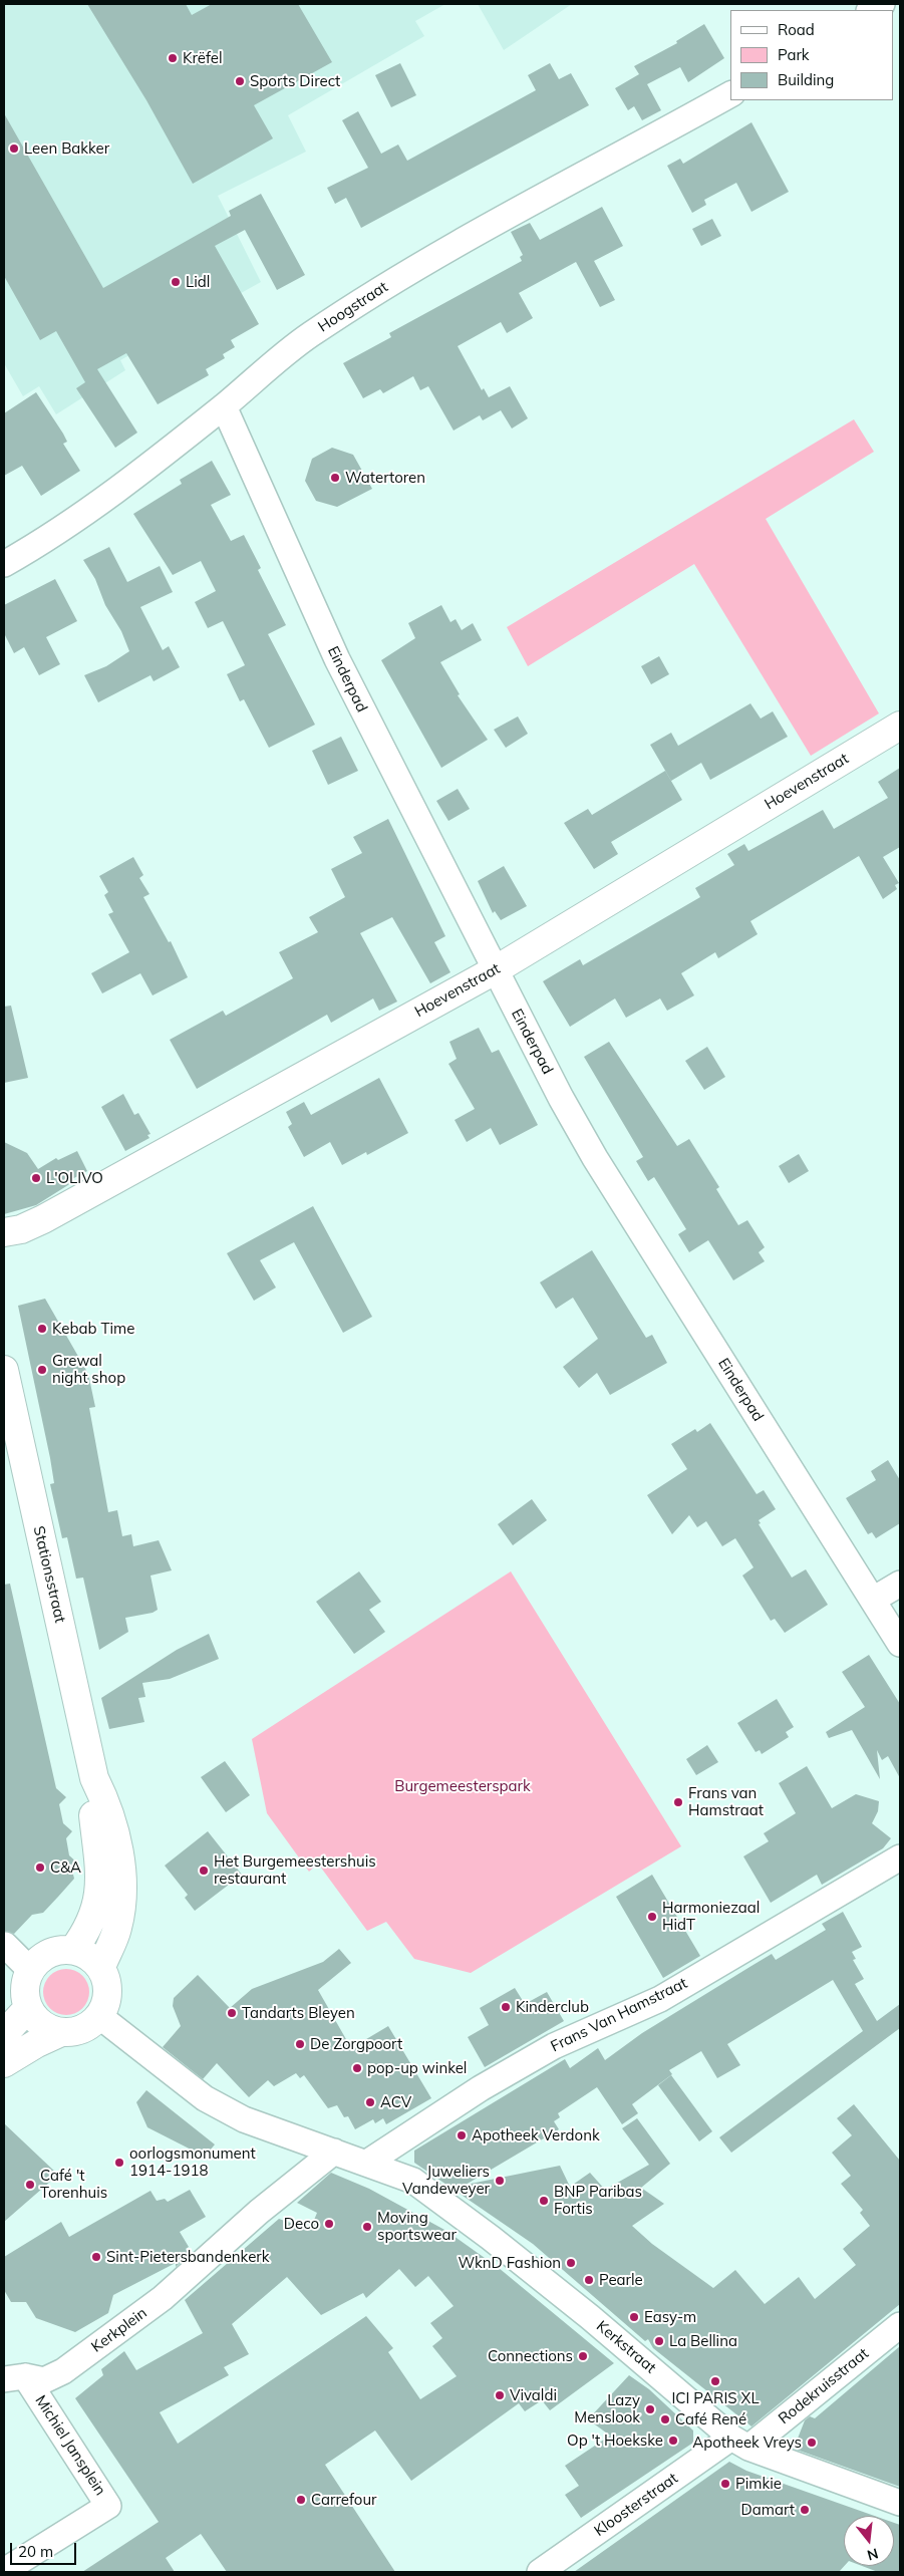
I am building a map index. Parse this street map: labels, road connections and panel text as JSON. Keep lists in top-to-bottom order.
{
  "streets": {
    "main road": ["Hoevenstraat", "Stationsstraat"],
    "street": [
      "Hoogstraat",
      "Einderpad",
      "Frans Van Hamstraat",
      "Kerkplein",
      "Kerkstraat",
      "Rodekruisstraat",
      "Michiel Jansplein",
      "Kloosterstraat"
    ]
  },
  "crossings": [
    ["Hoogstraat", "Einderpad"],
    ["Einderpad", "Hoevenstraat"],
    ["Frans Van Hamstraat", "Kerkstraat"],
    ["Kerkplein", "Michiel Jansplein"],
    ["Kerkstraat", "Rodekruisstraat"],
    ["Kerkstraat", "Kloosterstraat"],
    ["Rodekruisstraat", "Kloosterstraat"]
  ],
  "parks": ["Burgemeesterspark"],
  "places": [
    "Krëfel",
    "Sports Direct",
    "Leen Bakker",
    "Lidl",
    "Watertoren",
    "L'OLIVO",
    "Kebab Time",
    "Grewal night shop",
    "Frans van Hamstraat",
    "C&A",
    "Het Burgemeestershuis restaurant",
    "Harmoniezaal HidT",
    "Kinderclub",
    "Tandarts Bleyen",
    "De Zorgpoort",
    "pop-up winkel",
    "ACV",
    "Apotheek Verdonk",
    "oorlogsmonument 1914-1918",
    "Juweliers Vandeweyer",
    "Café 't Torenhuis",
    "BNP Paribas Fortis",
    "Deco",
    "Moving sportswear",
    "Sint-Pietersbandenkerk",
    "WknD Fashion",
    "Pearle",
    "Easy-m",
    "La Bellina",
    "Connections",
    "ICI PARIS XL",
    "Vivaldi",
    "Lazy Menslook",
    "Café René",
    "Op 't Hoekske",
    "Apotheek Vreys",
    "Pimkie",
    "Carrefour",
    "Damart"
  ],
  "legend": ["Road", "Park", "Building"],
  "scale_bar": "20 m",
  "north": "bottom"
}
